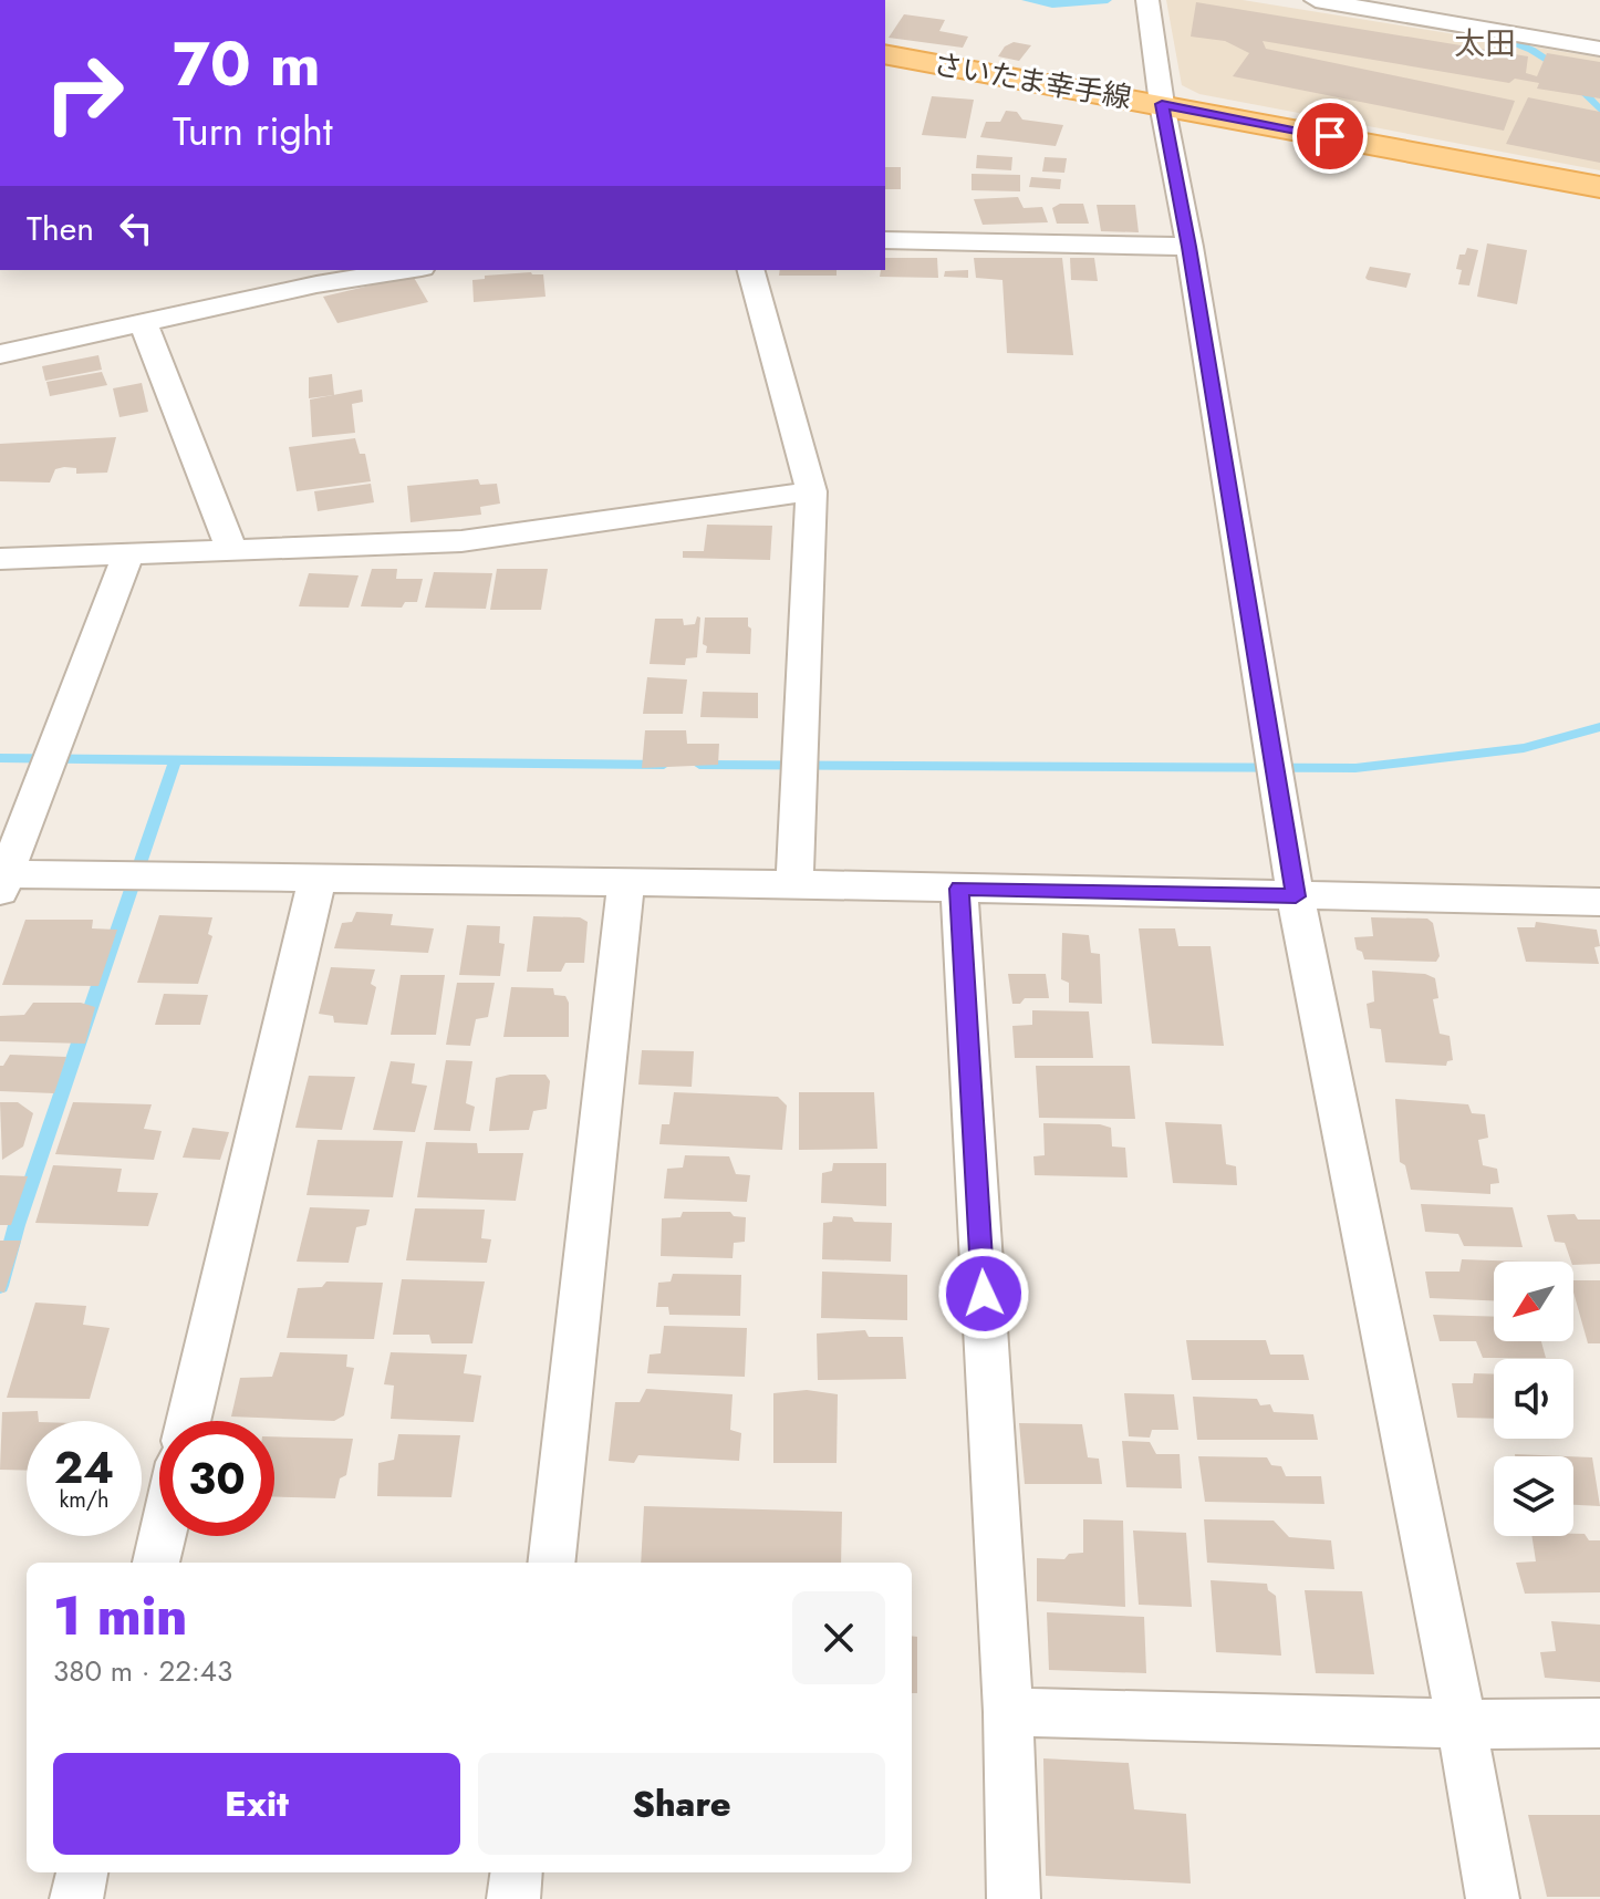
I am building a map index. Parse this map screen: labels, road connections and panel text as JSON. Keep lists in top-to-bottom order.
{
  "streets": {
    "main road": ["さいたま幸手線"]
  },
  "districts": ["太田"],
  "north": "bottom left",
  "page": {
    "turn": ["70 m", "Turn right"],
    "then": "Then",
    "speed": "24 km/h",
    "limit": "30",
    "heading": ["1 min", "380 m · 22:43"],
    "buttons": ["Exit", "Share"]
  }
}
